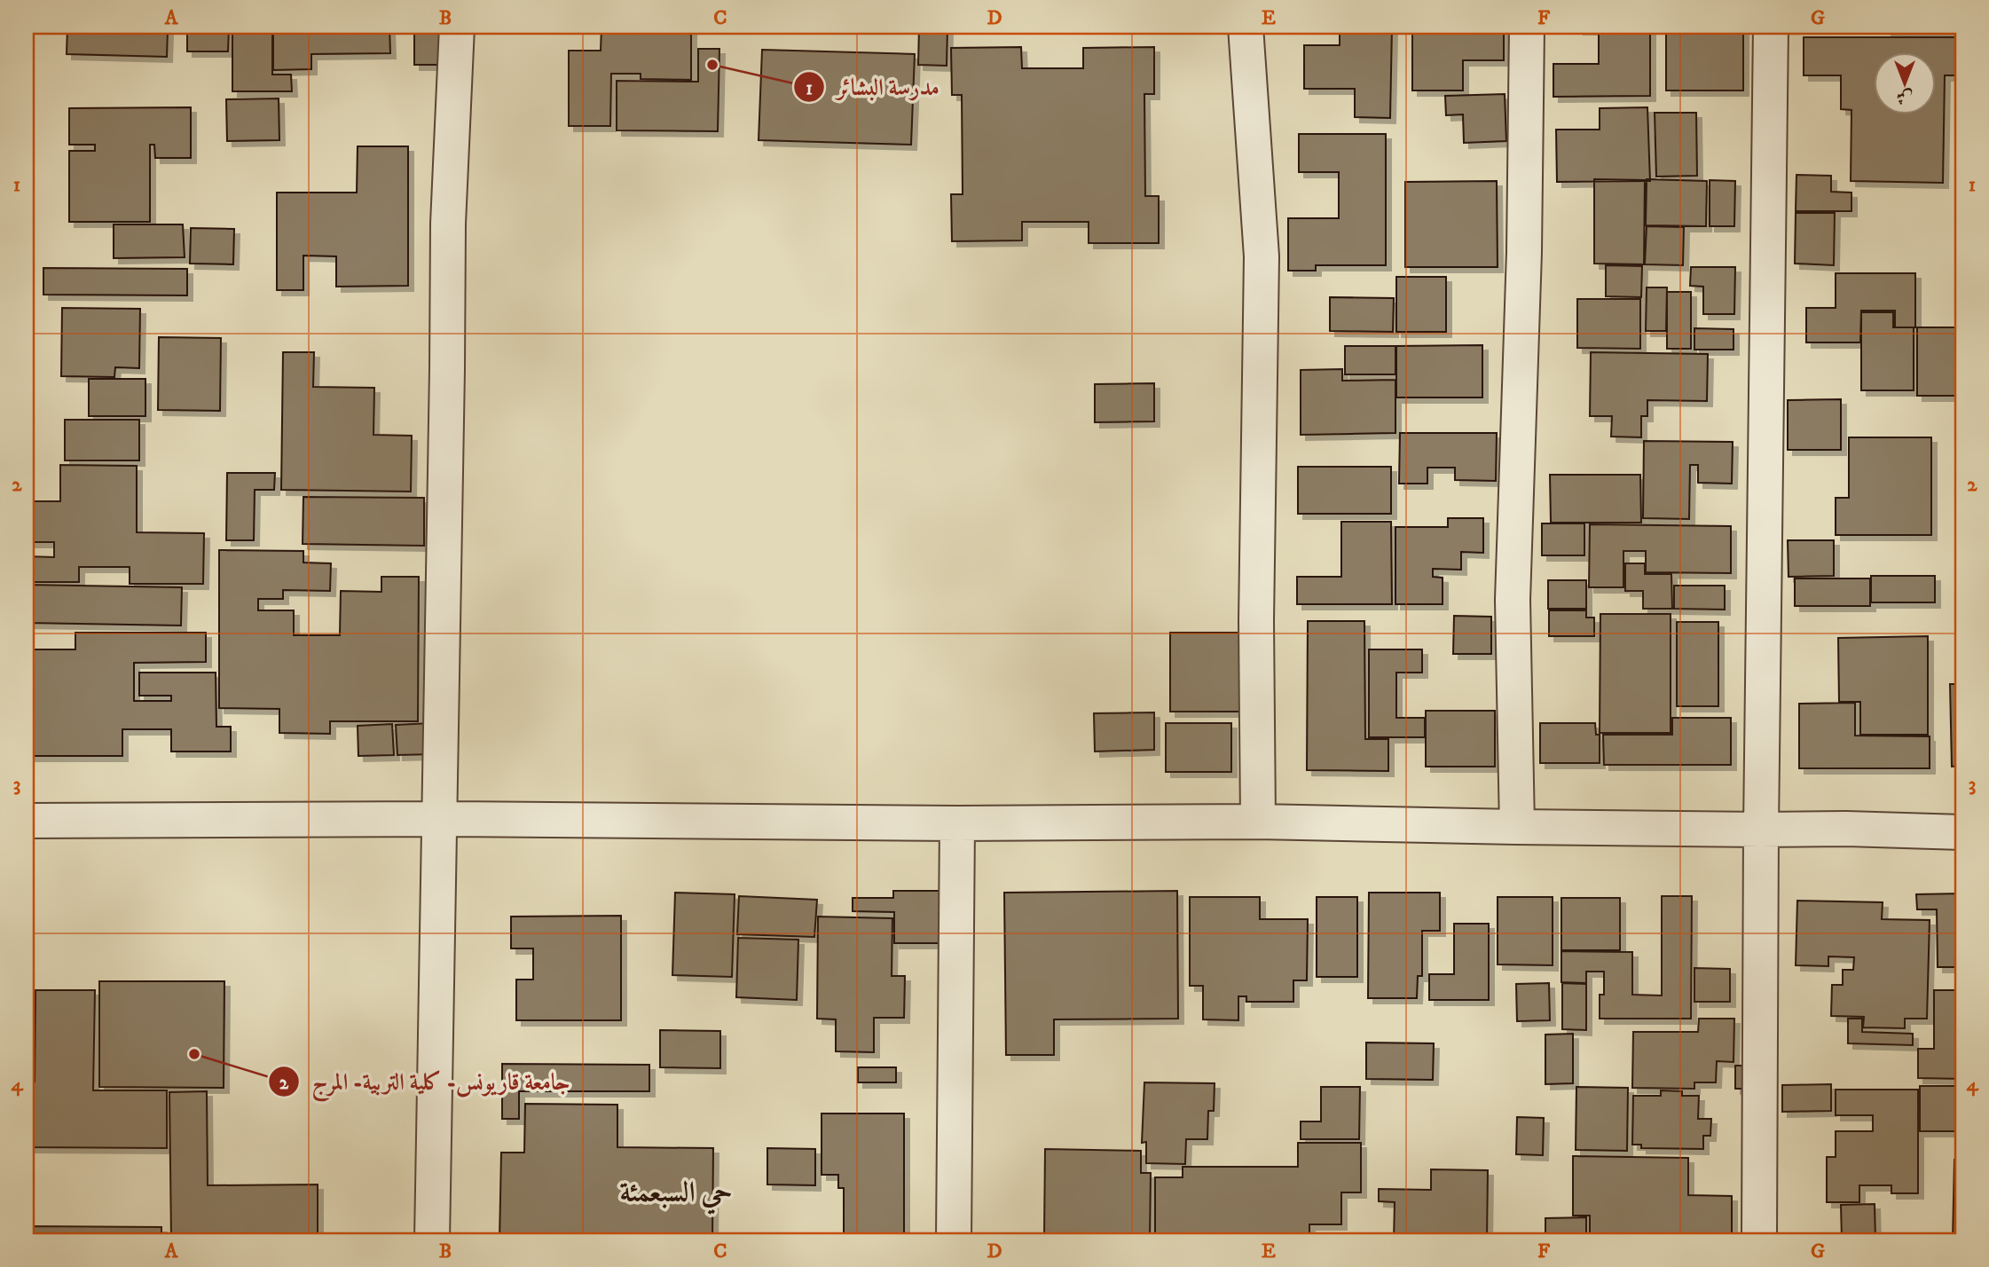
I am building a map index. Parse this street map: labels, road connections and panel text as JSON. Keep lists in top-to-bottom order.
{
  "districts": ["حي السبعمئة"],
  "places": ["مدرسة البشائر", "جامعة قاريونس- كلية التربية- المرج"],
  "north": "bottom",
  "grid": {
    "columns": [
      "A",
      "B",
      "C",
      "D",
      "E",
      "F",
      "G"
    ],
    "rows": [
      "1",
      "2",
      "3",
      "4"
    ]
  }
}
